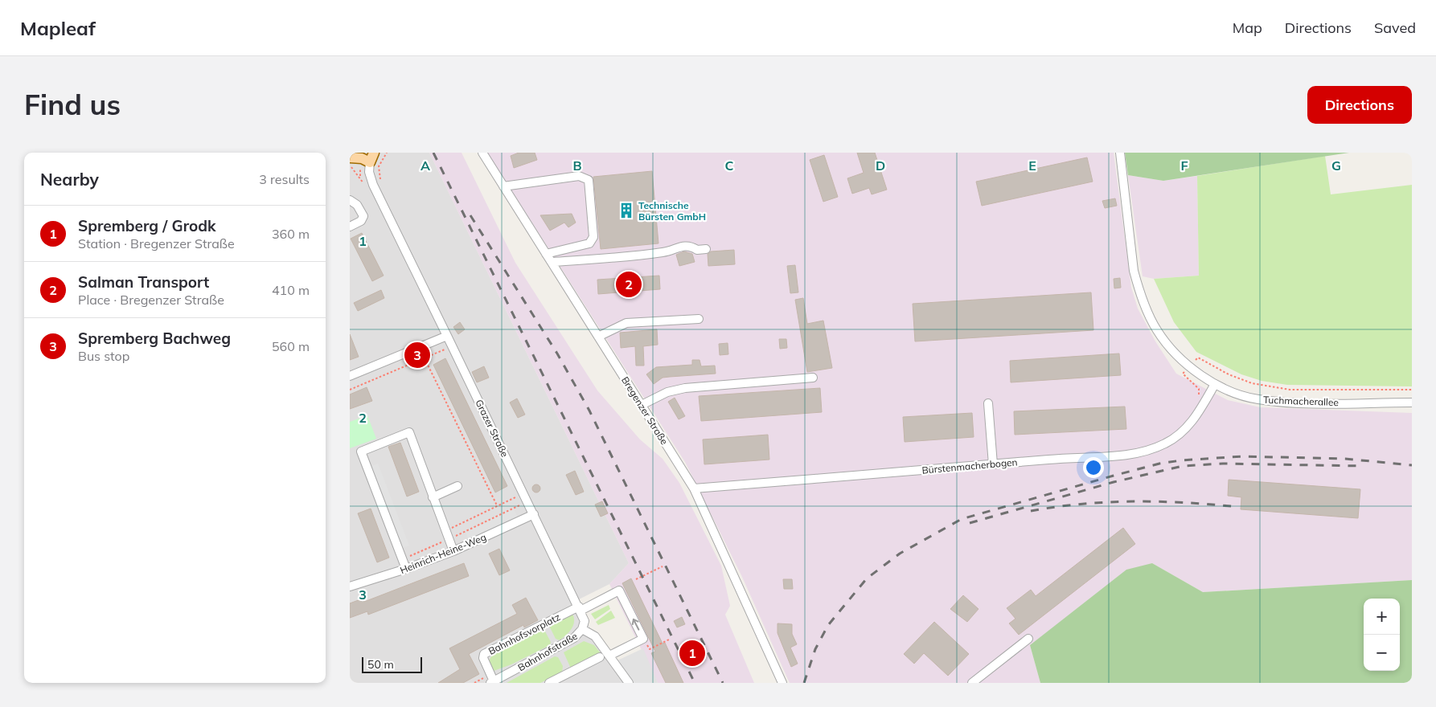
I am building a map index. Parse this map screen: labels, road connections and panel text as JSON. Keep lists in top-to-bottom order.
{
  "streets": {
    "street": [
      "Tuchmacherallee",
      "Bregenzer Straße",
      "Grazer Straße",
      "Bürstenmacherbogen",
      "Heinrich-Heine-Weg",
      "Bahnhofsvorplatz",
      "Bahnhofstraße"
    ]
  },
  "crossings": [
    ["Tuchmacherallee", "Bürstenmacherbogen"],
    ["Bregenzer Straße", "Bürstenmacherbogen"],
    ["Grazer Straße", "Heinrich-Heine-Weg"],
    ["Grazer Straße", "Bahnhofsvorplatz"],
    ["Grazer Straße", "Bahnhofstraße"],
    ["Bahnhofsvorplatz", "Bahnhofstraße"]
  ],
  "places": {
    "building": ["Technische Bürsten GmbH"]
  },
  "scale_bar": "50 m",
  "page": {
    "header": "Mapleaf",
    "nav": ["Map", "Directions", "Saved"],
    "buttons": "Directions",
    "title": "Find us",
    "heading": ["Nearby", "3 results"],
    "list": [
      {
        "mark": "1",
        "name": "Spremberg / Grodk",
        "note": "Station · Bregenzer Straße",
        "value": "360 m"
      },
      {
        "mark": "2",
        "name": "Salman Transport",
        "note": "Place · Bregenzer Straße",
        "value": "410 m"
      },
      {
        "mark": "3",
        "name": "Spremberg Bachweg",
        "note": "Bus stop",
        "value": "560 m"
      }
    ],
    "pins": ["2", "3", "1"],
    "map_buttons": ["+", "−"],
    "scale": "50 m"
  },
  "grid": {
    "columns": [
      "A",
      "B",
      "C",
      "D",
      "E",
      "F",
      "G"
    ],
    "rows": ["1", "2", "3"]
  }
}
